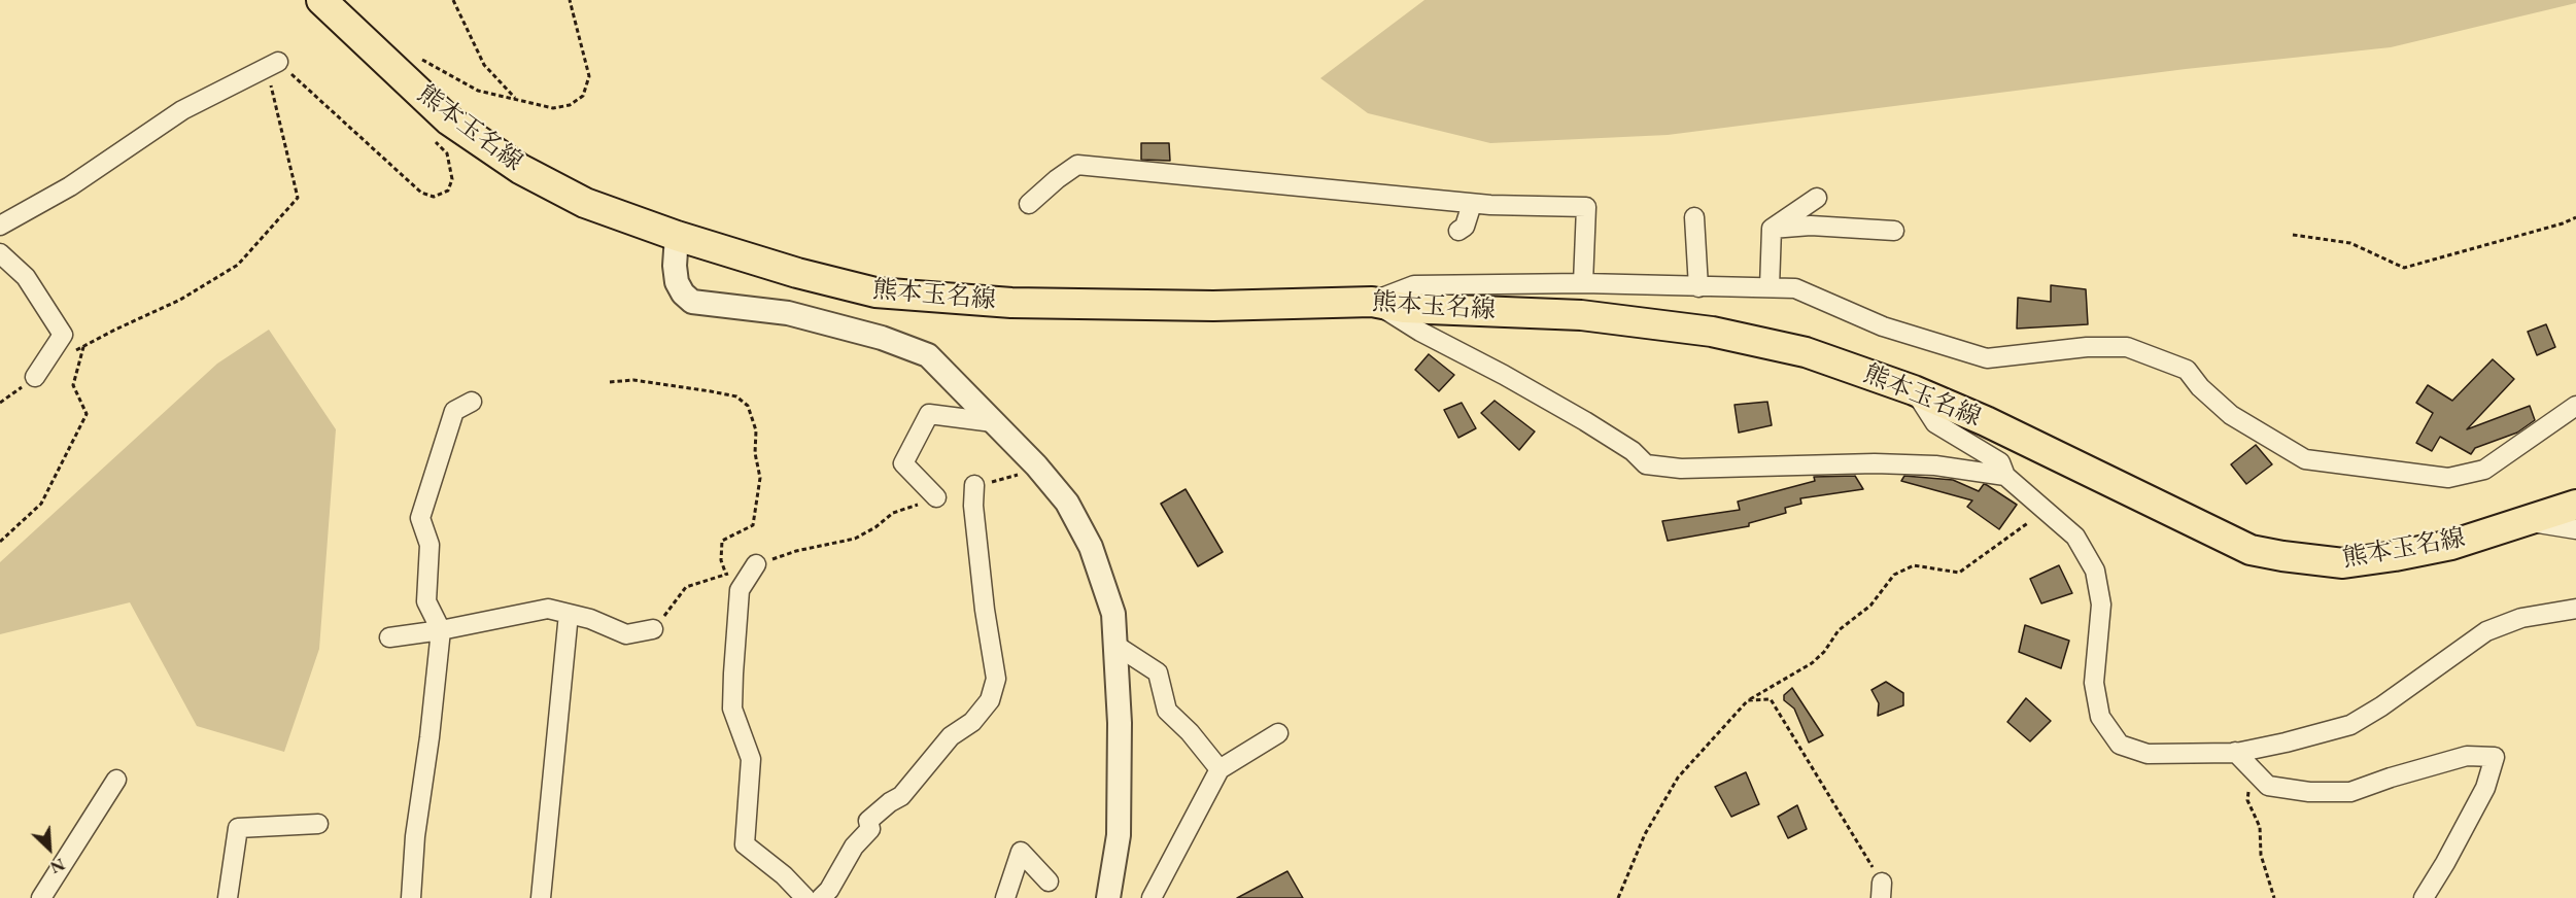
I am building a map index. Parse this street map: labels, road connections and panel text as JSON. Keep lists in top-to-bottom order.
{
  "streets": {
    "main road": ["熊本玉名線"]
  },
  "north": "bottom right"
}
